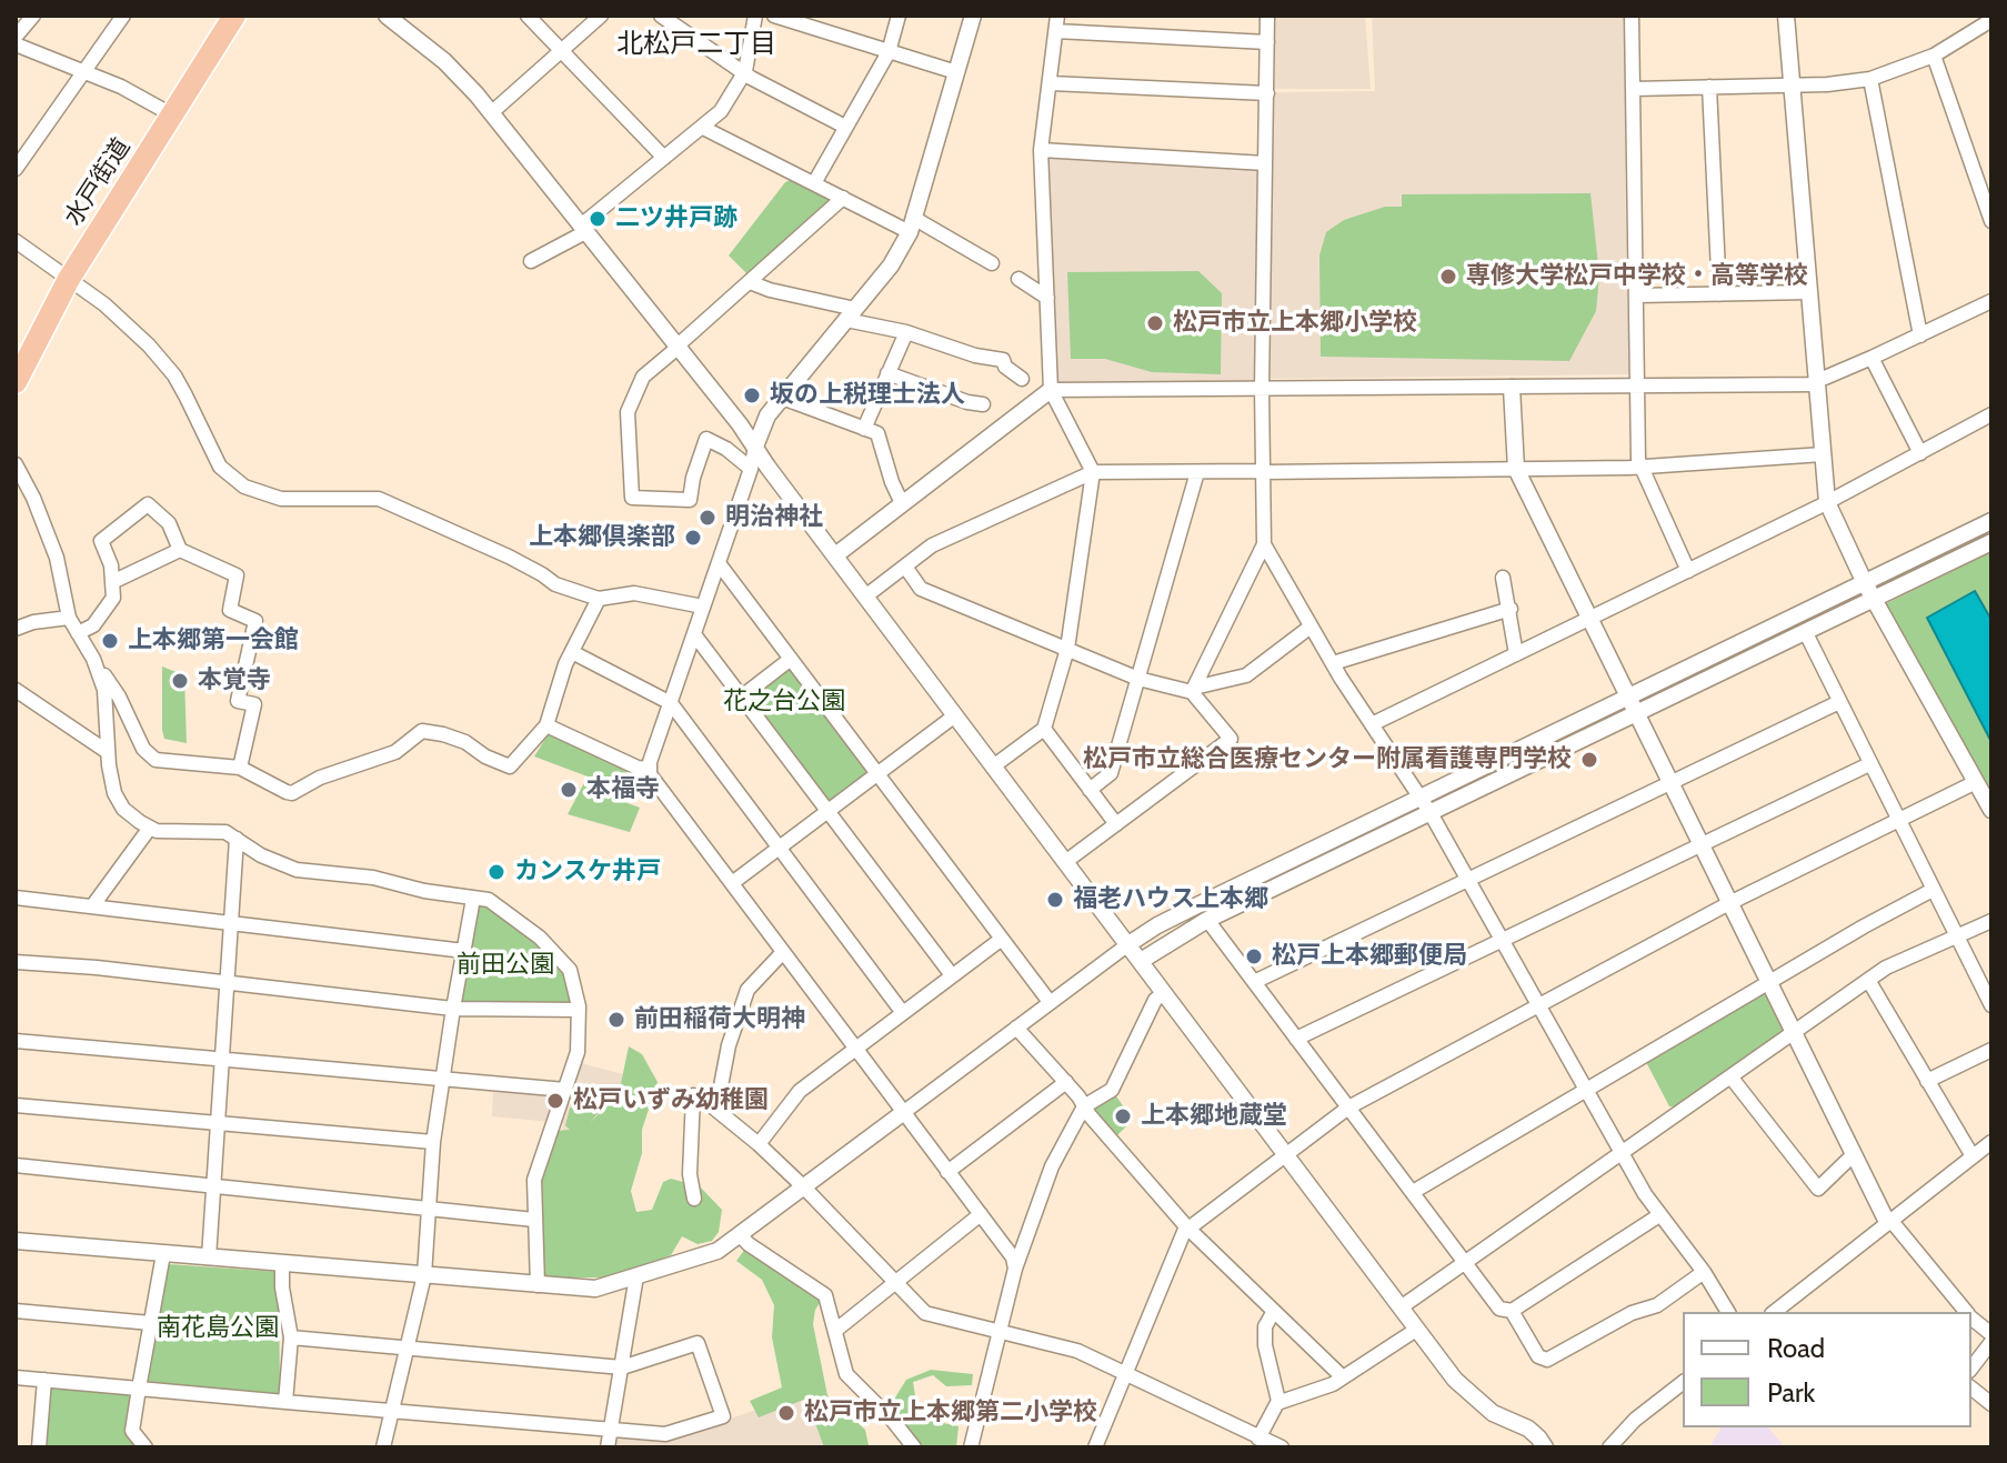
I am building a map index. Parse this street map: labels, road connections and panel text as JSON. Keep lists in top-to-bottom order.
{
  "streets": {
    "highway": ["水戸街道"]
  },
  "districts": ["北松戸二丁目"],
  "parks": ["花之台公園", "前田公園", "南花島公園"],
  "places": [
    "二ツ井戸跡",
    "専修大学松戸中学校・高等学校",
    "松戸市立上本郷小学校",
    "坂の上税理士法人",
    "明治神社",
    "上本郷倶楽部",
    "上本郷第一会館",
    "本覚寺",
    "松戸市立総合医療センター附属看護専門学校",
    "本福寺",
    "カンスケ井戸",
    "福老ハウス上本郷",
    "松戸上本郷郵便局",
    "前田稲荷大明神",
    "松戸いずみ幼稚園",
    "上本郷地蔵堂",
    "松戸市立上本郷第二小学校"
  ],
  "legend": ["Road", "Park"]
}
